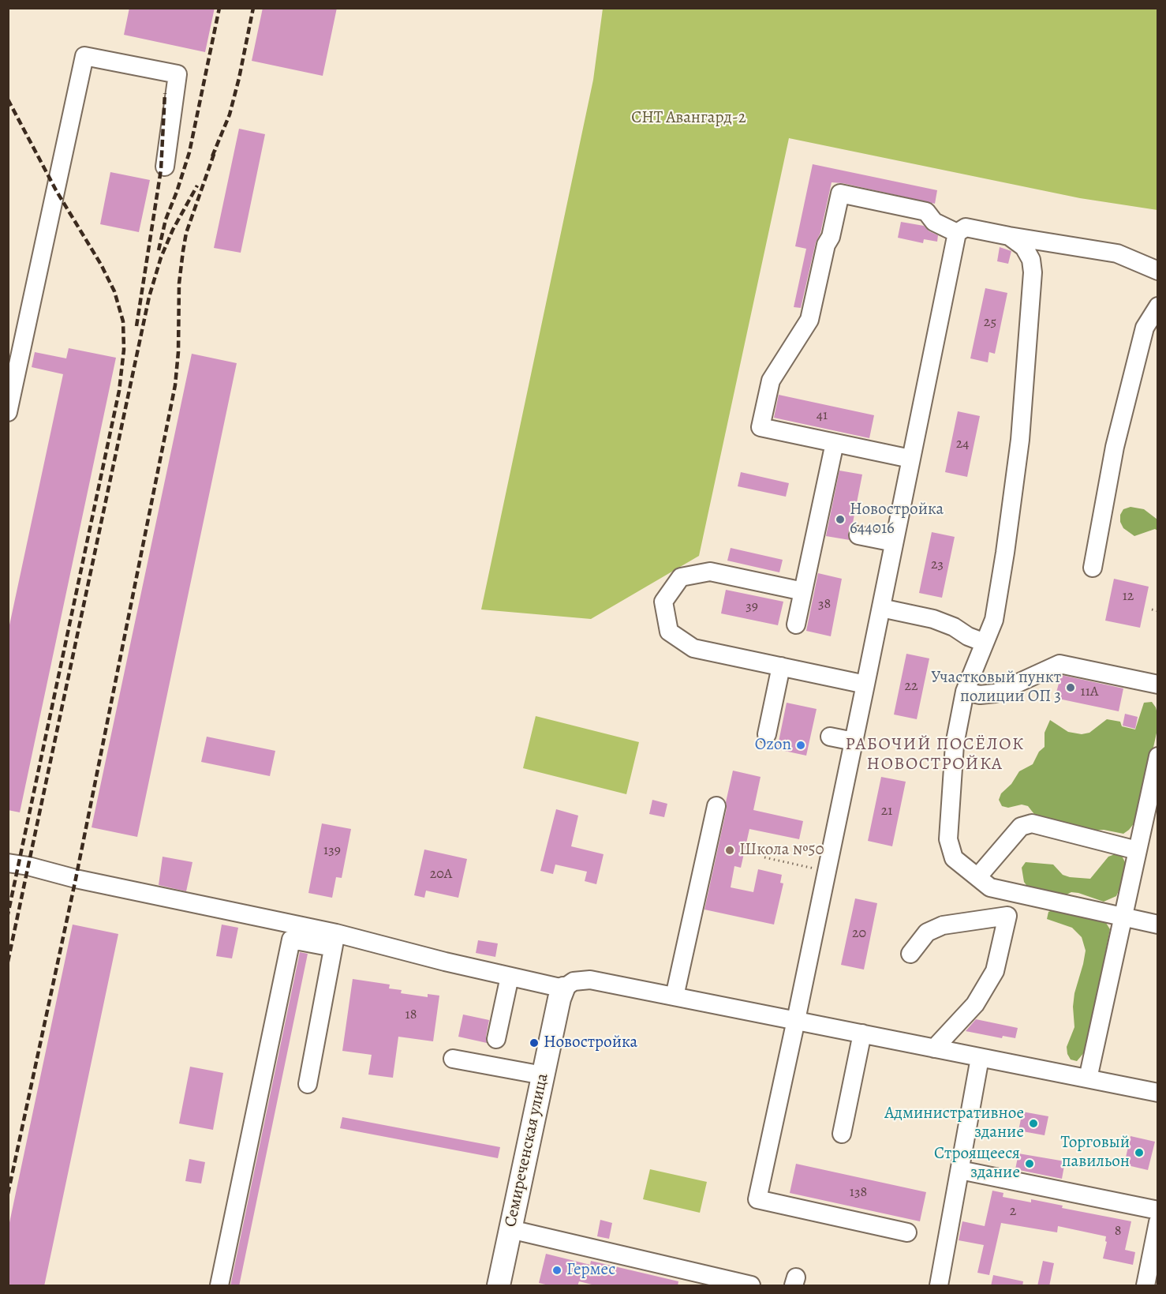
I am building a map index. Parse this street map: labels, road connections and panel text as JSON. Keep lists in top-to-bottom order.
{
  "streets": {
    "main road": ["Семиреченская улица"]
  },
  "districts": ["РАБОЧИЙ ПОСЁЛОК НОВОСТРОЙКА"],
  "parks": ["СНТ Авангард-2"],
  "places": [
    "Новостройка 644016",
    "Участковый пункт полиции ОП 3",
    "Ozon",
    "Школа №50",
    "Новостройка",
    "Административное здание",
    "Торговый павильон",
    "Строящееся здание",
    "Гермес"
  ],
  "house_numbers": [
    "25",
    "41",
    "24",
    "23",
    "12",
    "38",
    "39",
    "22",
    "11А",
    "21",
    "139",
    "20А",
    "20",
    "18",
    "138",
    "2",
    "8"
  ]
}
